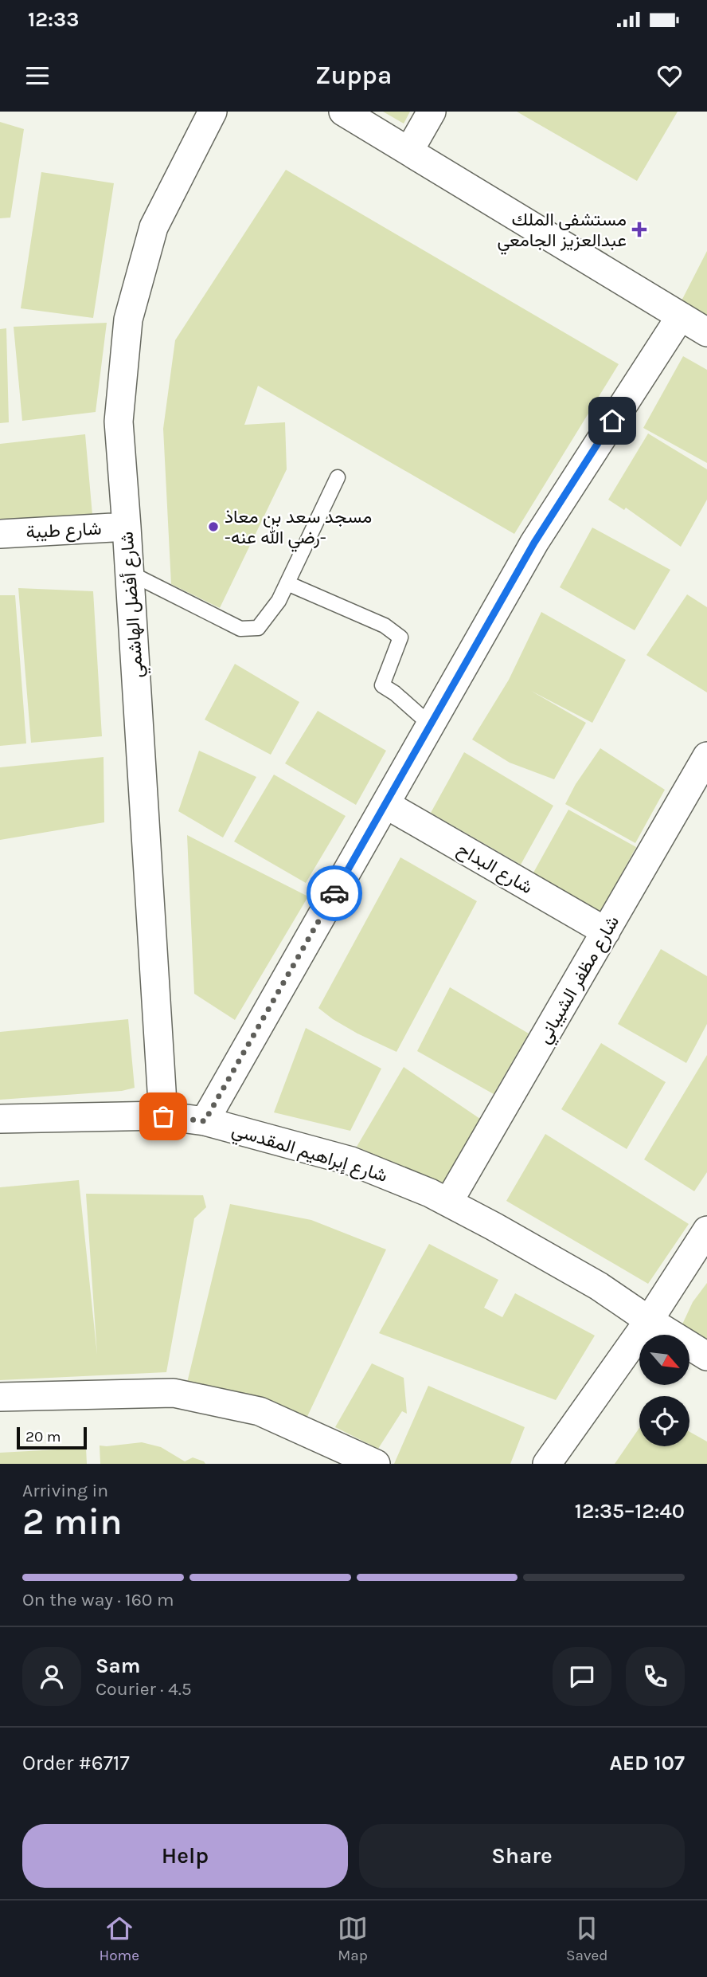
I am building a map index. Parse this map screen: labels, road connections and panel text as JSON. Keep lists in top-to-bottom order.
{
  "streets": {
    "street": [
      "شارع طيبة",
      "شارع أفضل الهاشمي",
      "شارع البداح",
      "شارع مظفر الشيباني",
      "شارع إبراهيم المقدسي"
    ]
  },
  "crossings": [
    ["شارع طيبة", "شارع أفضل الهاشمي"],
    ["شارع أفضل الهاشمي", "شارع إبراهيم المقدسي"],
    ["شارع البداح", "شارع مظفر الشيباني"],
    ["شارع مظفر الشيباني", "شارع إبراهيم المقدسي"]
  ],
  "places": {
    "health": ["مستشفى الملك عبدالعزيز الجامعي"],
    "other": ["مسجد سعد بن معاذ -رضي الله عنه-"]
  },
  "scale_bar": "20 m",
  "north": "bottom right",
  "page": {
    "status": "12:33",
    "header": "Zuppa",
    "scale": "20 m",
    "heading": ["2 min", "Arriving in", "12:35–12:40"],
    "panel": [
      "Sam",
      "Courier · 4.5",
      "Order #6717",
      "AED 107"
    ],
    "bar": "On the way · 160 m",
    "buttons": ["Help", "Share"],
    "tabs": ["Home", "Map", "Saved"]
  }
}
